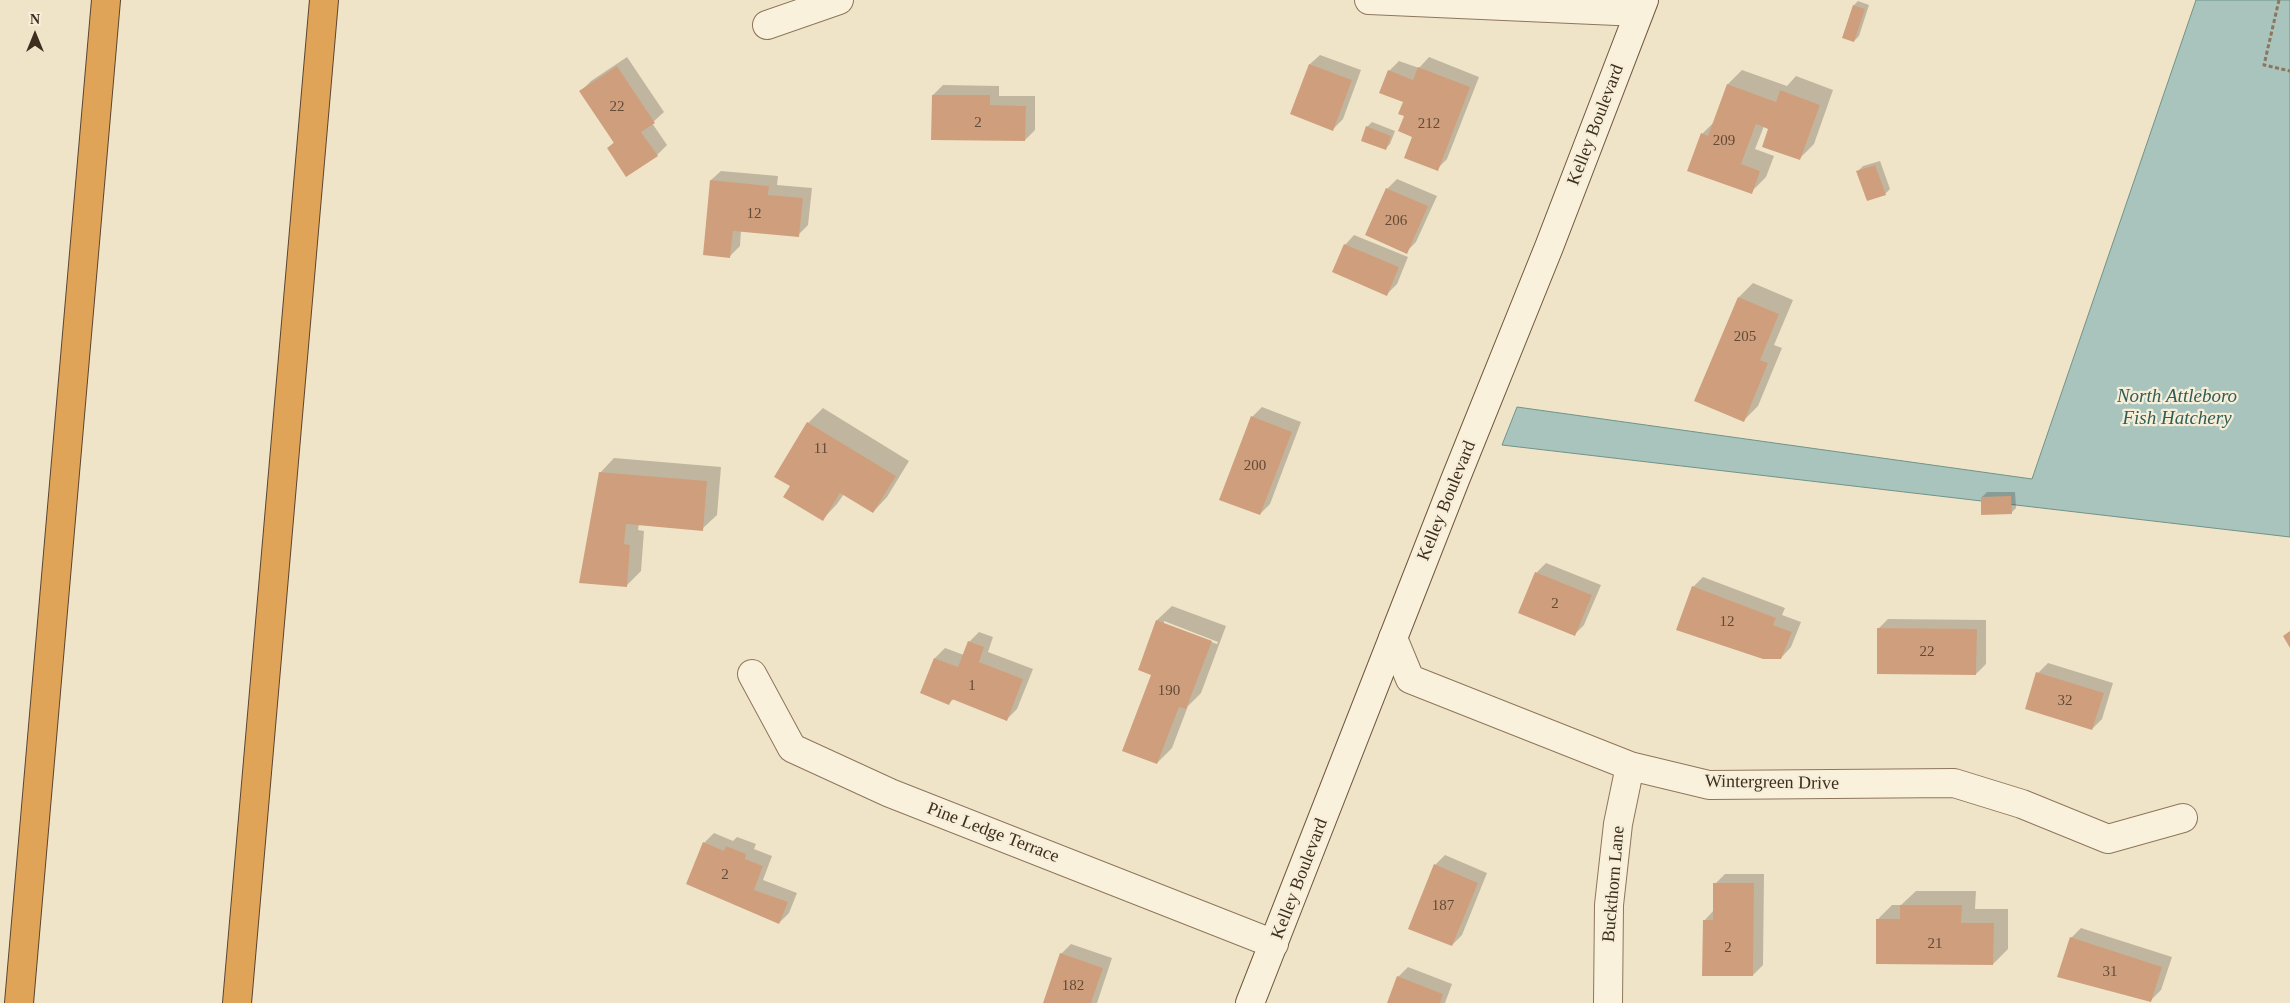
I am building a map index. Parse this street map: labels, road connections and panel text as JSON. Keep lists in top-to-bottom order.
{
  "streets": {
    "street": [
      "Kelley Boulevard",
      "Wintergreen Drive",
      "Pine Ledge Terrace",
      "Buckthorn Lane"
    ]
  },
  "crossings": [
    ["Kelley Boulevard", "Wintergreen Drive"],
    ["Kelley Boulevard", "Pine Ledge Terrace"],
    ["Wintergreen Drive", "Buckthorn Lane"]
  ],
  "water": ["North Attleboro Fish Hatchery"],
  "house_numbers": [
    "22",
    "2",
    "212",
    "209",
    "12",
    "206",
    "205",
    "11",
    "200",
    "2",
    "12",
    "22",
    "1",
    "190",
    "32",
    "2",
    "187",
    "21",
    "2",
    "31",
    "182"
  ],
  "north": "top"
}
